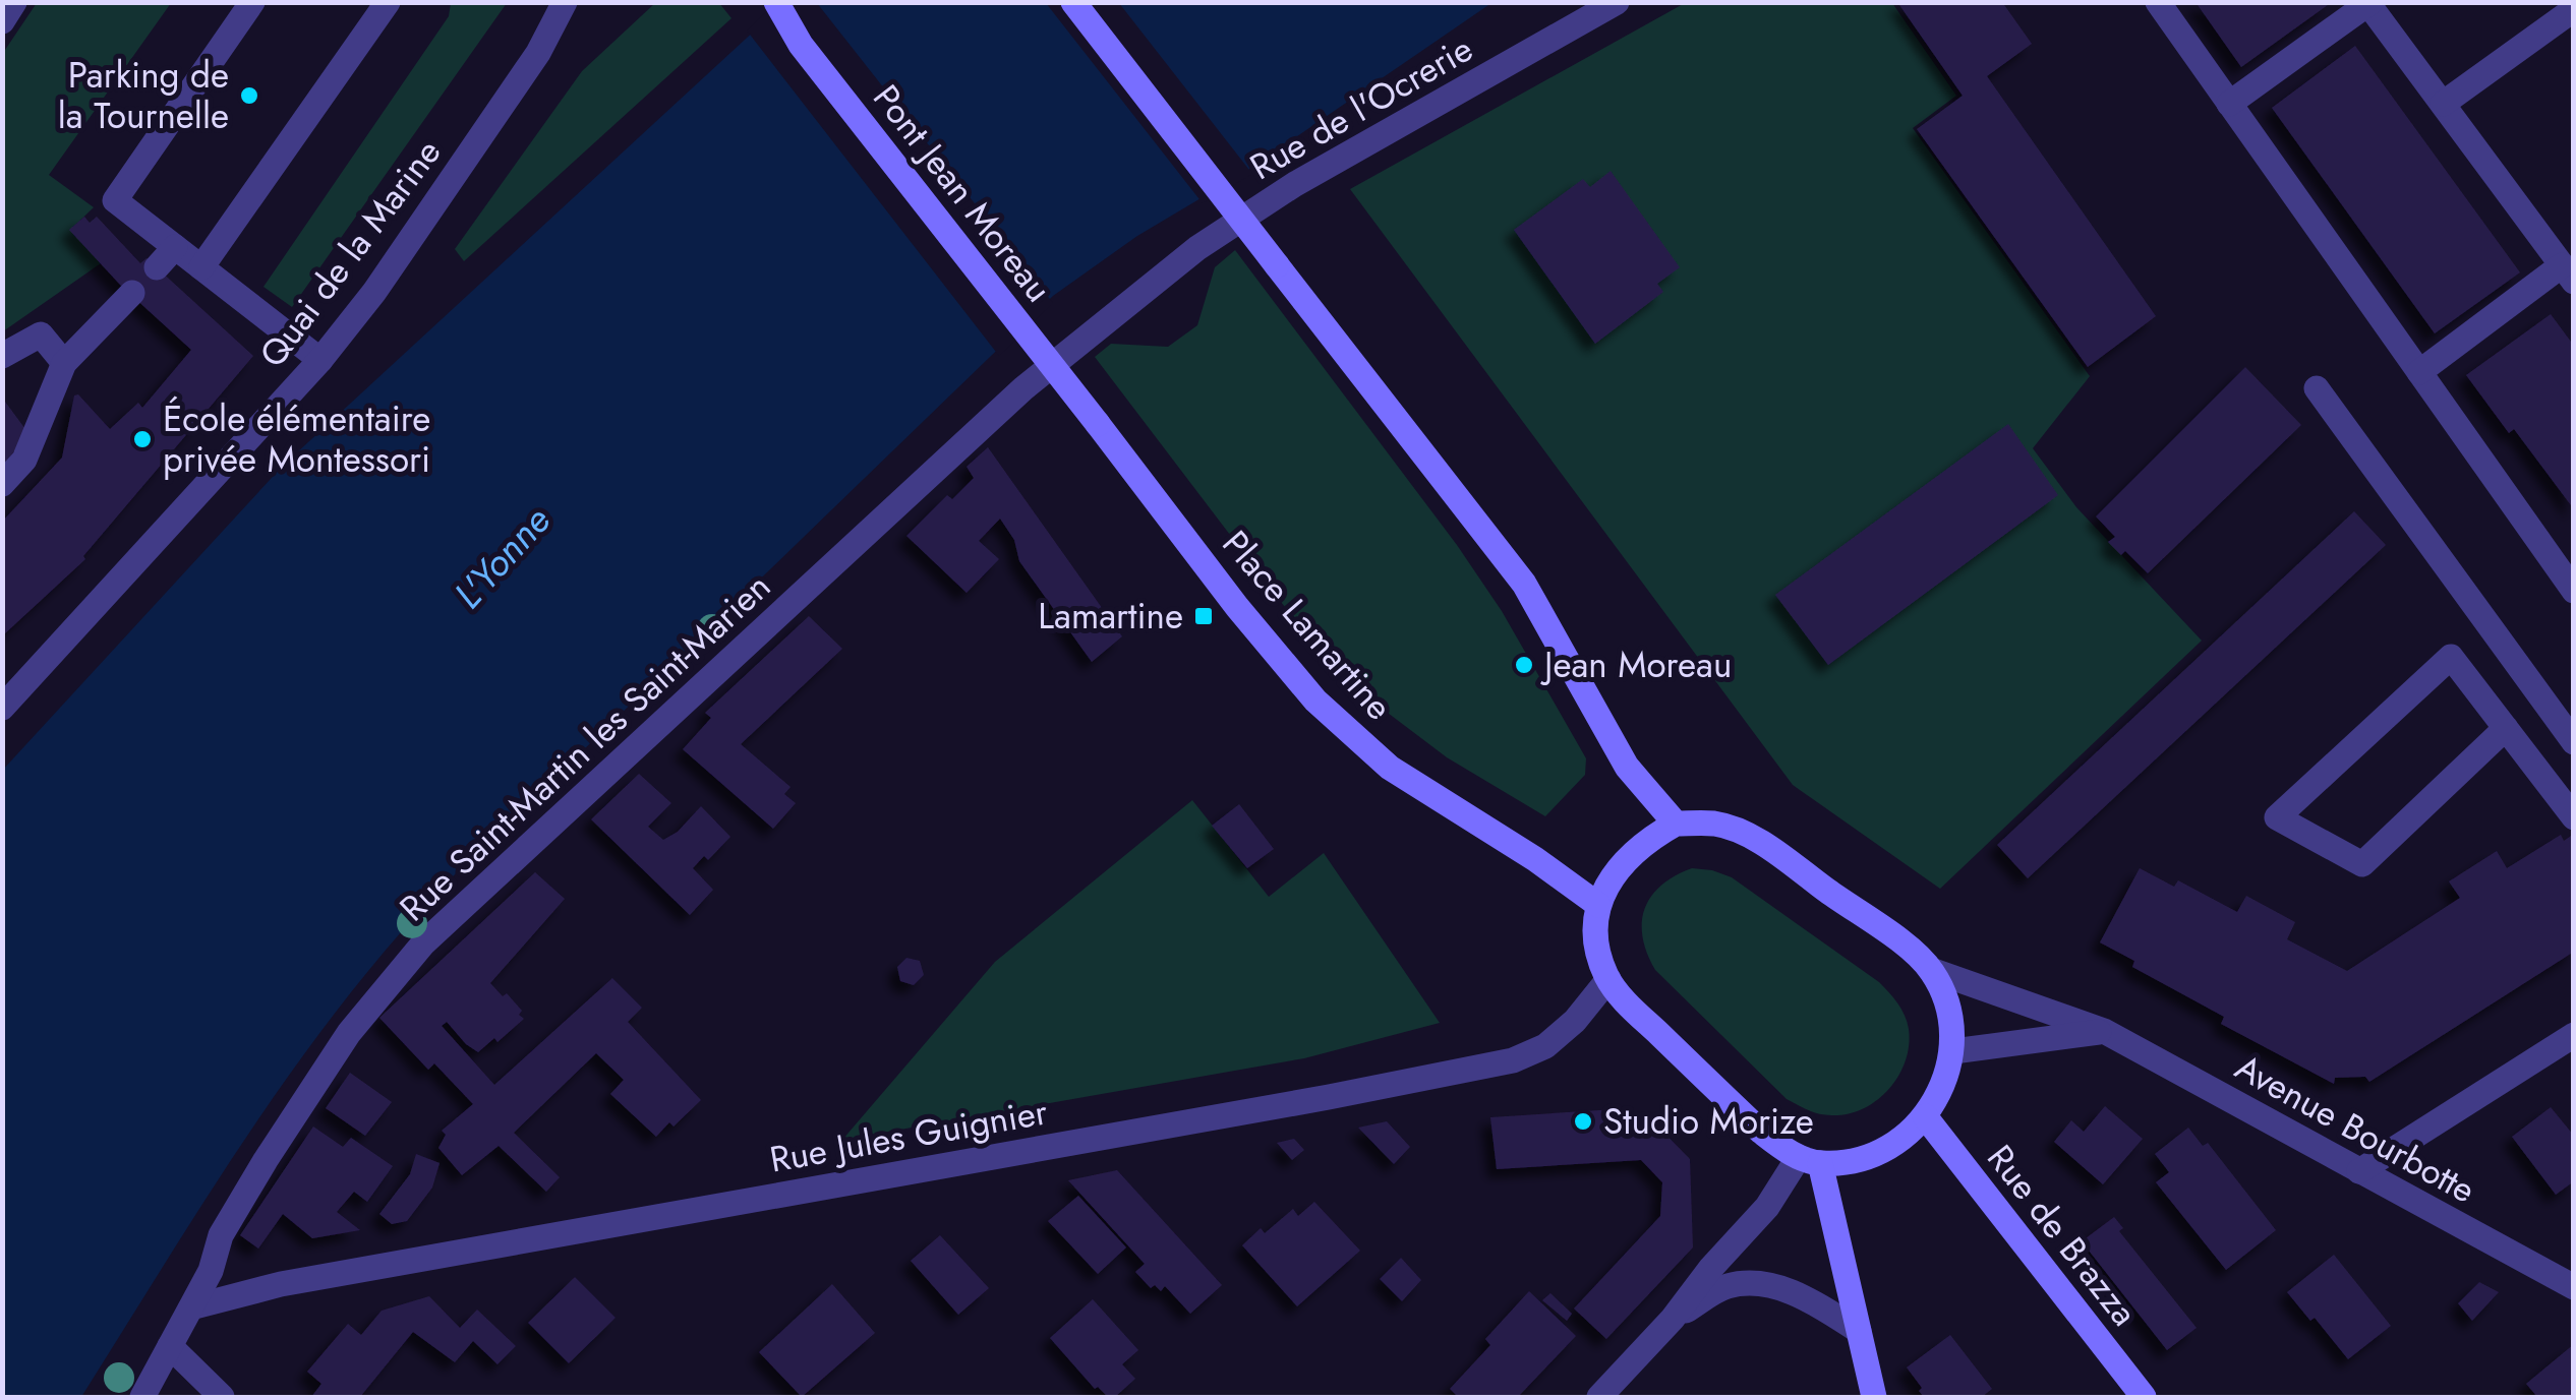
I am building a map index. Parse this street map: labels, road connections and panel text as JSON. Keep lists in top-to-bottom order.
{
  "streets": {
    "main road": ["Pont Jean Moreau", "Place Lamartine", "Rue de Brazza"],
    "street": [
      "Rue de l'Ocrerie",
      "Quai de la Marine",
      "Rue Saint-Martin les Saint-Marien",
      "Avenue Bourbotte",
      "Rue Jules Guignier"
    ]
  },
  "crossings": [
    ["Rue de l'Ocrerie", "Rue Saint-Martin les Saint-Marien"],
    ["Pont Jean Moreau", "Place Lamartine"],
    ["Place Lamartine", "Avenue Bourbotte"],
    ["Place Lamartine", "Rue Jules Guignier"],
    ["Place Lamartine", "Rue de Brazza"],
    ["Rue Saint-Martin les Saint-Marien", "Rue Jules Guignier"],
    ["Avenue Bourbotte", "Rue Jules Guignier"],
    ["Avenue Bourbotte", "Rue de Brazza"],
    ["Rue Jules Guignier", "Rue de Brazza"]
  ],
  "water": ["L'Yonne"],
  "places": {
    "other": [
      "Parking de la Tournelle",
      "École élémentaire privée Montessori",
      "Jean Moreau",
      "Studio Morize"
    ],
    "transit": ["Lamartine"]
  }
}
